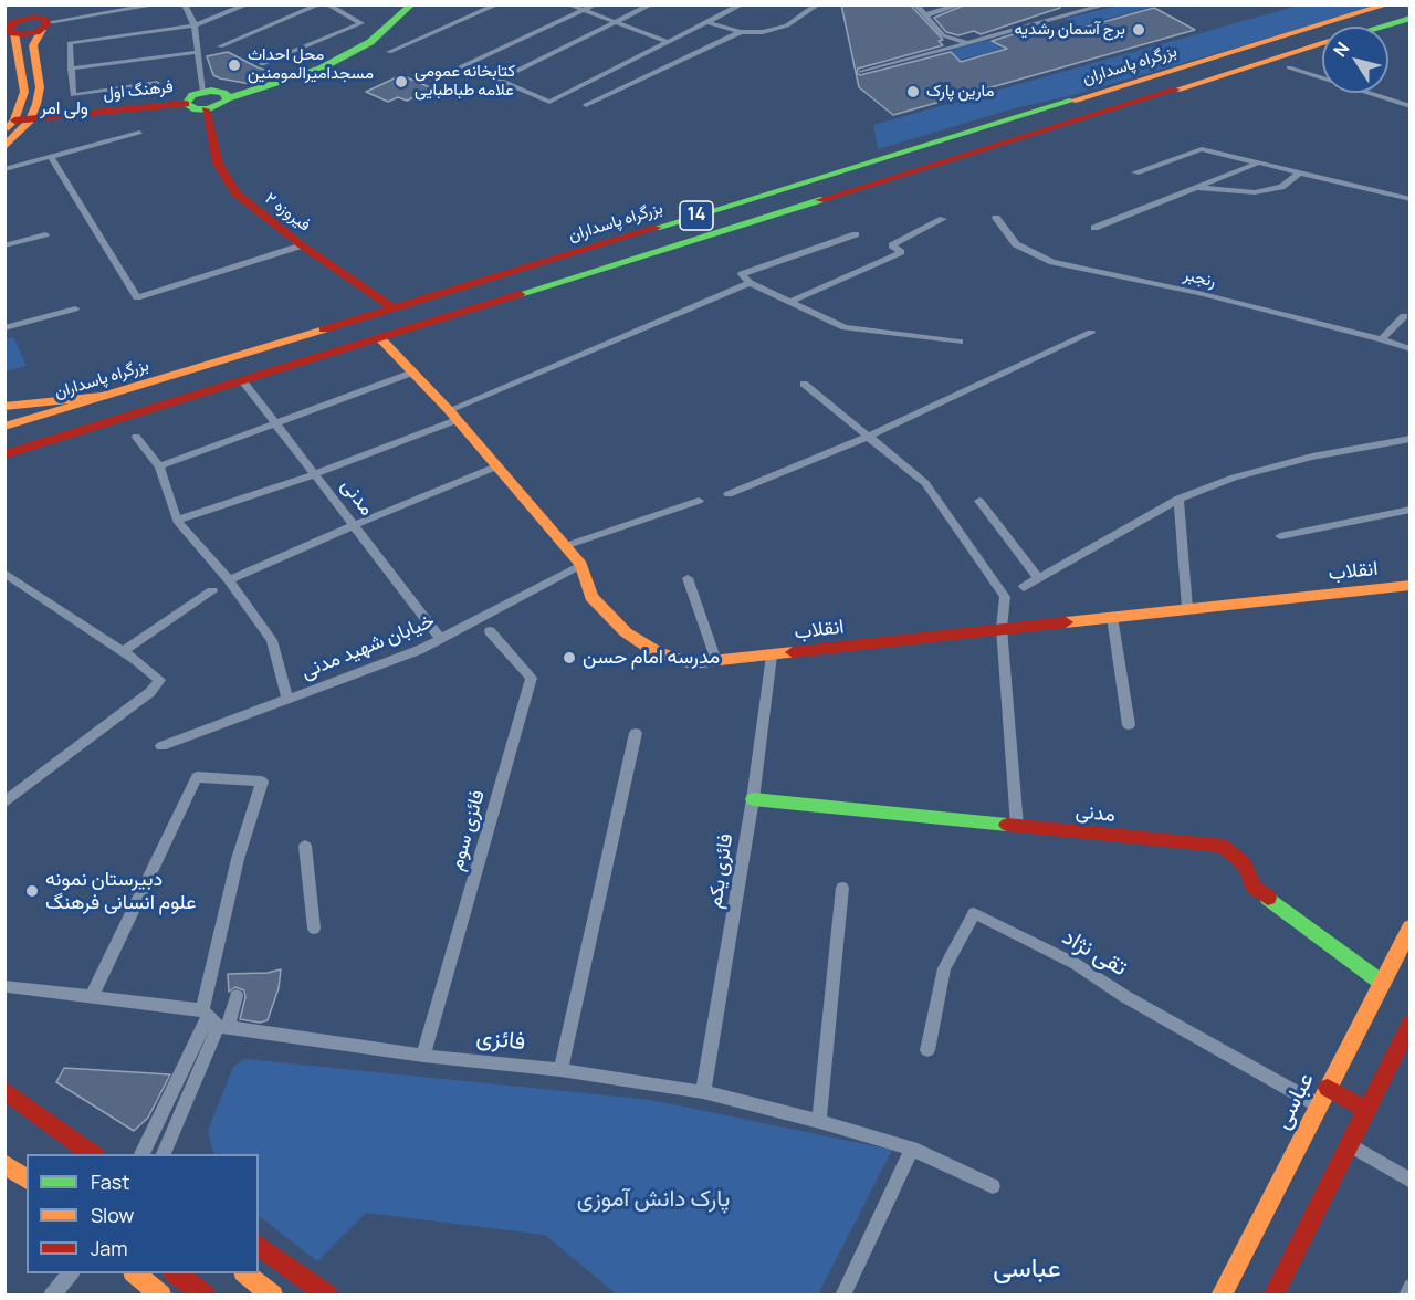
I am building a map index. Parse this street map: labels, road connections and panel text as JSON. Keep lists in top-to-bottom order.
{
  "streets": {
    "main road": [
      "بزرگراه پاسداران",
      "فرهنگ اول",
      "فیروزه ٢",
      "14",
      "مدنی",
      "انقلاب",
      "عباسى"
    ],
    "street": [
      "رنجبر",
      "خیابان شهید مدنی",
      "فائزی سوم",
      "فائزی یکم",
      "تقی نژاد",
      "فائزی"
    ]
  },
  "crossings": [
    ["بزرگراه پاسداران", "فیروزه ٢"],
    ["بزرگراه پاسداران", "مدنی"],
    ["بزرگراه پاسداران", "انقلاب"],
    ["مدنی", "خیابان شهید مدنی"],
    ["مدنی", "فائزی یکم"],
    ["مدنی", "عباسى"],
    ["انقلاب", "خیابان شهید مدنی"],
    ["انقلاب", "فائزی یکم"],
    ["فائزی سوم", "فائزی"],
    ["فائزی یکم", "فائزی"],
    ["تقی نژاد", "عباسى"]
  ],
  "districts": ["ولی امر", "عباسی"],
  "parks": ["پارک دانش آموزی"],
  "places": [
    "برج آسمان رشدیه",
    "محل احداث مسجدامیرالمومنین",
    "کتابخانه عمومی علامه طباطبایی",
    "مارین پارک",
    "مدرسه امام حسن",
    "دبیرستان نمونه علوم انسانی فرهنگ"
  ],
  "legend": ["Fast", "Slow", "Jam"],
  "north": "top left"
}
